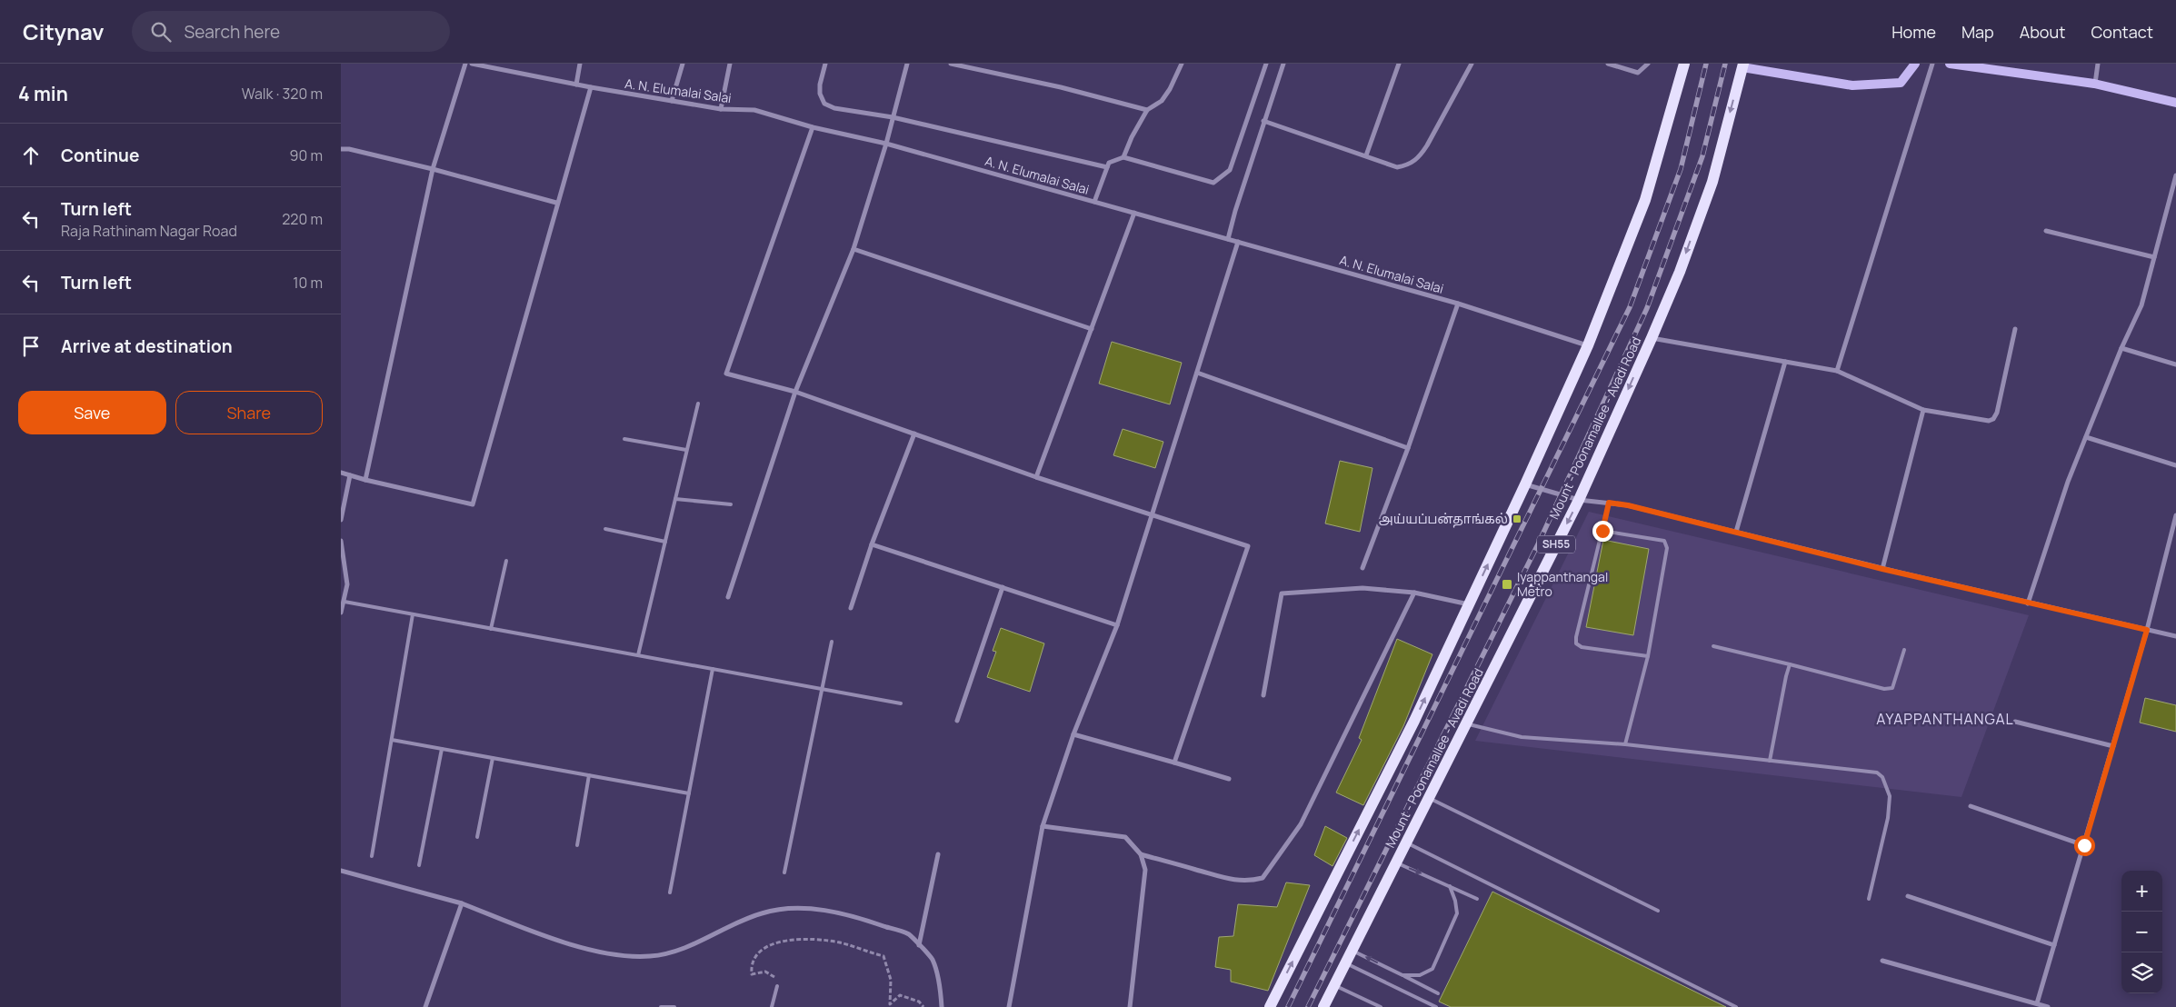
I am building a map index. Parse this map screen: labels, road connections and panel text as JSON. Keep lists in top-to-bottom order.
{
  "streets": {
    "main road": ["Mount - Poonamallee - Avadi Road", "SH55"],
    "street": ["A. N. Elumalai Salai"]
  },
  "districts": ["AYAPPANTHANGAL"],
  "places": {
    "transit": ["அய்யப்பன்தாங்கல்", "Iyappanthangal Metro"]
  },
  "page": {
    "header": "Citynav",
    "search": "Search here",
    "nav": [
      "Home",
      "Map",
      "About",
      "Contact"
    ],
    "heading": ["4 min", "Walk · 320 m"],
    "list": [
      ["Continue", "90 m"],
      ["Turn left", "Raja Rathinam Nagar Road", "220 m"],
      ["Turn left", "10 m"],
      "Arrive at destination"
    ],
    "buttons": ["Save", "Share"],
    "map_buttons": ["+", "−"]
  }
}
